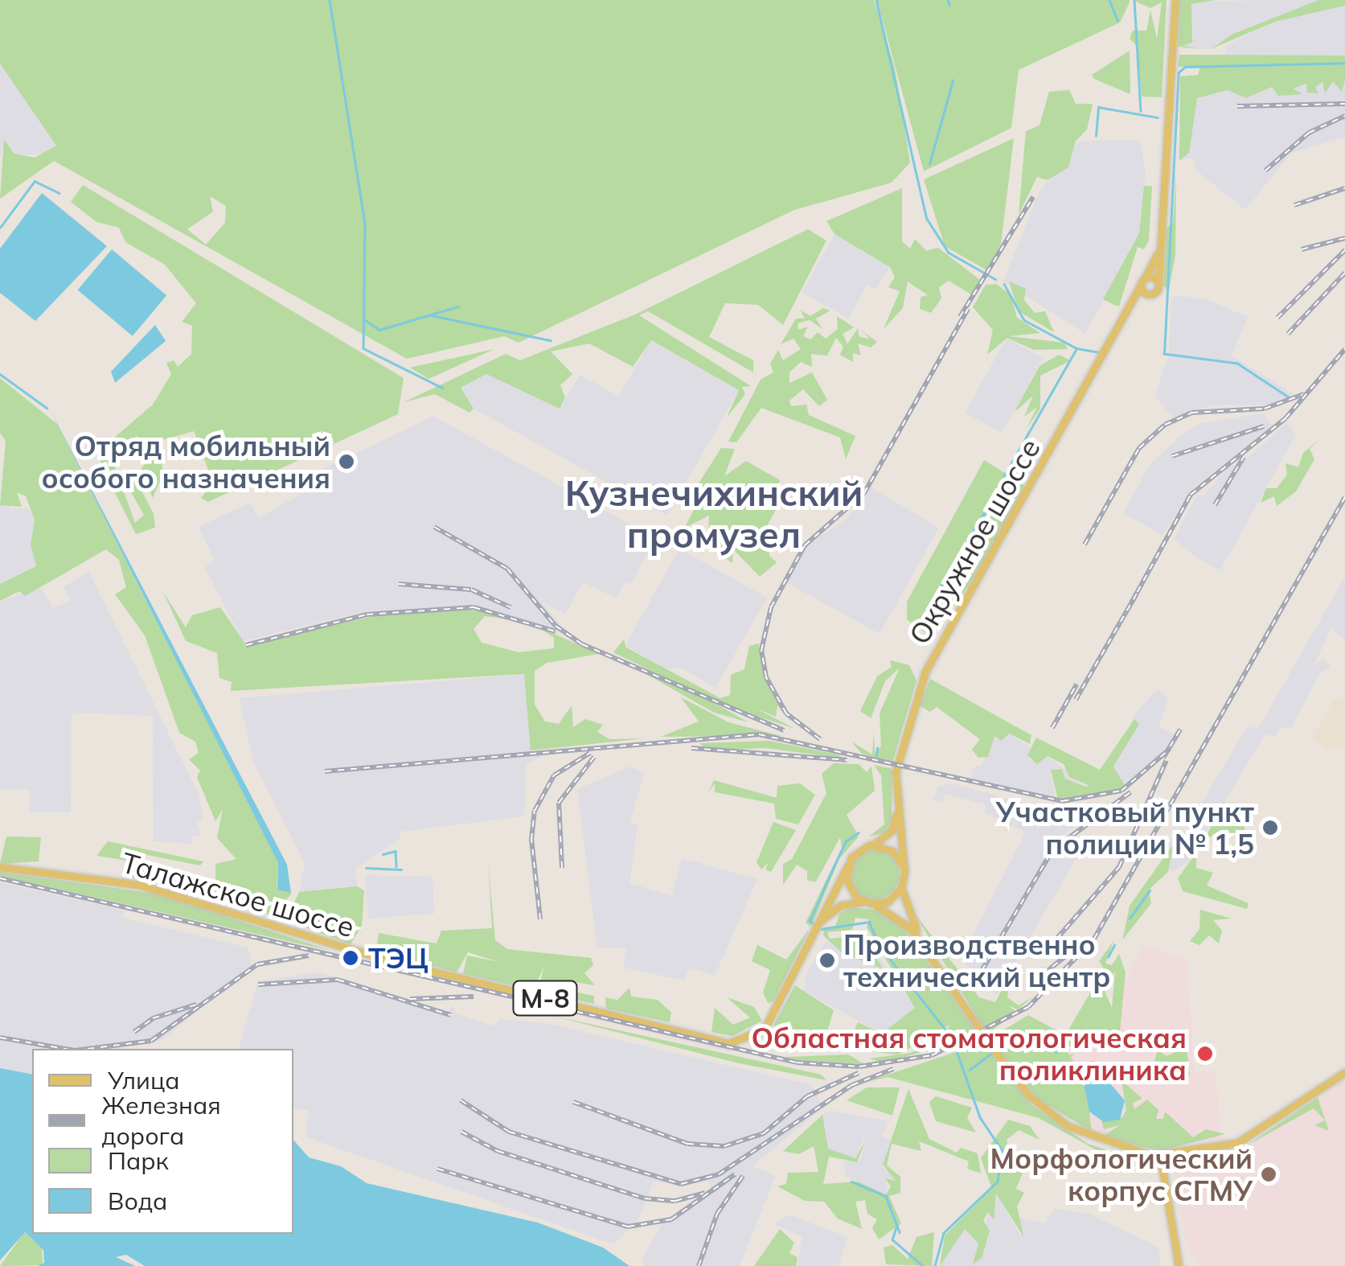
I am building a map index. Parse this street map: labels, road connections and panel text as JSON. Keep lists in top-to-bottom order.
{
  "streets": {
    "main road": ["Окружное шоссе", "Талажское шоссе", "М-8"]
  },
  "crossings": [
    ["Окружное шоссе", "М-8"],
    ["Талажское шоссе", "М-8"]
  ],
  "districts": ["Кузнечихинский промузел"],
  "places": [
    "Отряд мобильный особого назначения",
    "Участковый пункт полиции № 1,5",
    "ТЭЦ",
    "Производственно технический центр",
    "Областная стоматологическая поликлиника",
    "Морфологический корпус СГМУ"
  ],
  "legend": [
    "Улица",
    "Железная дорога",
    "Парк",
    "Вода"
  ]
}
